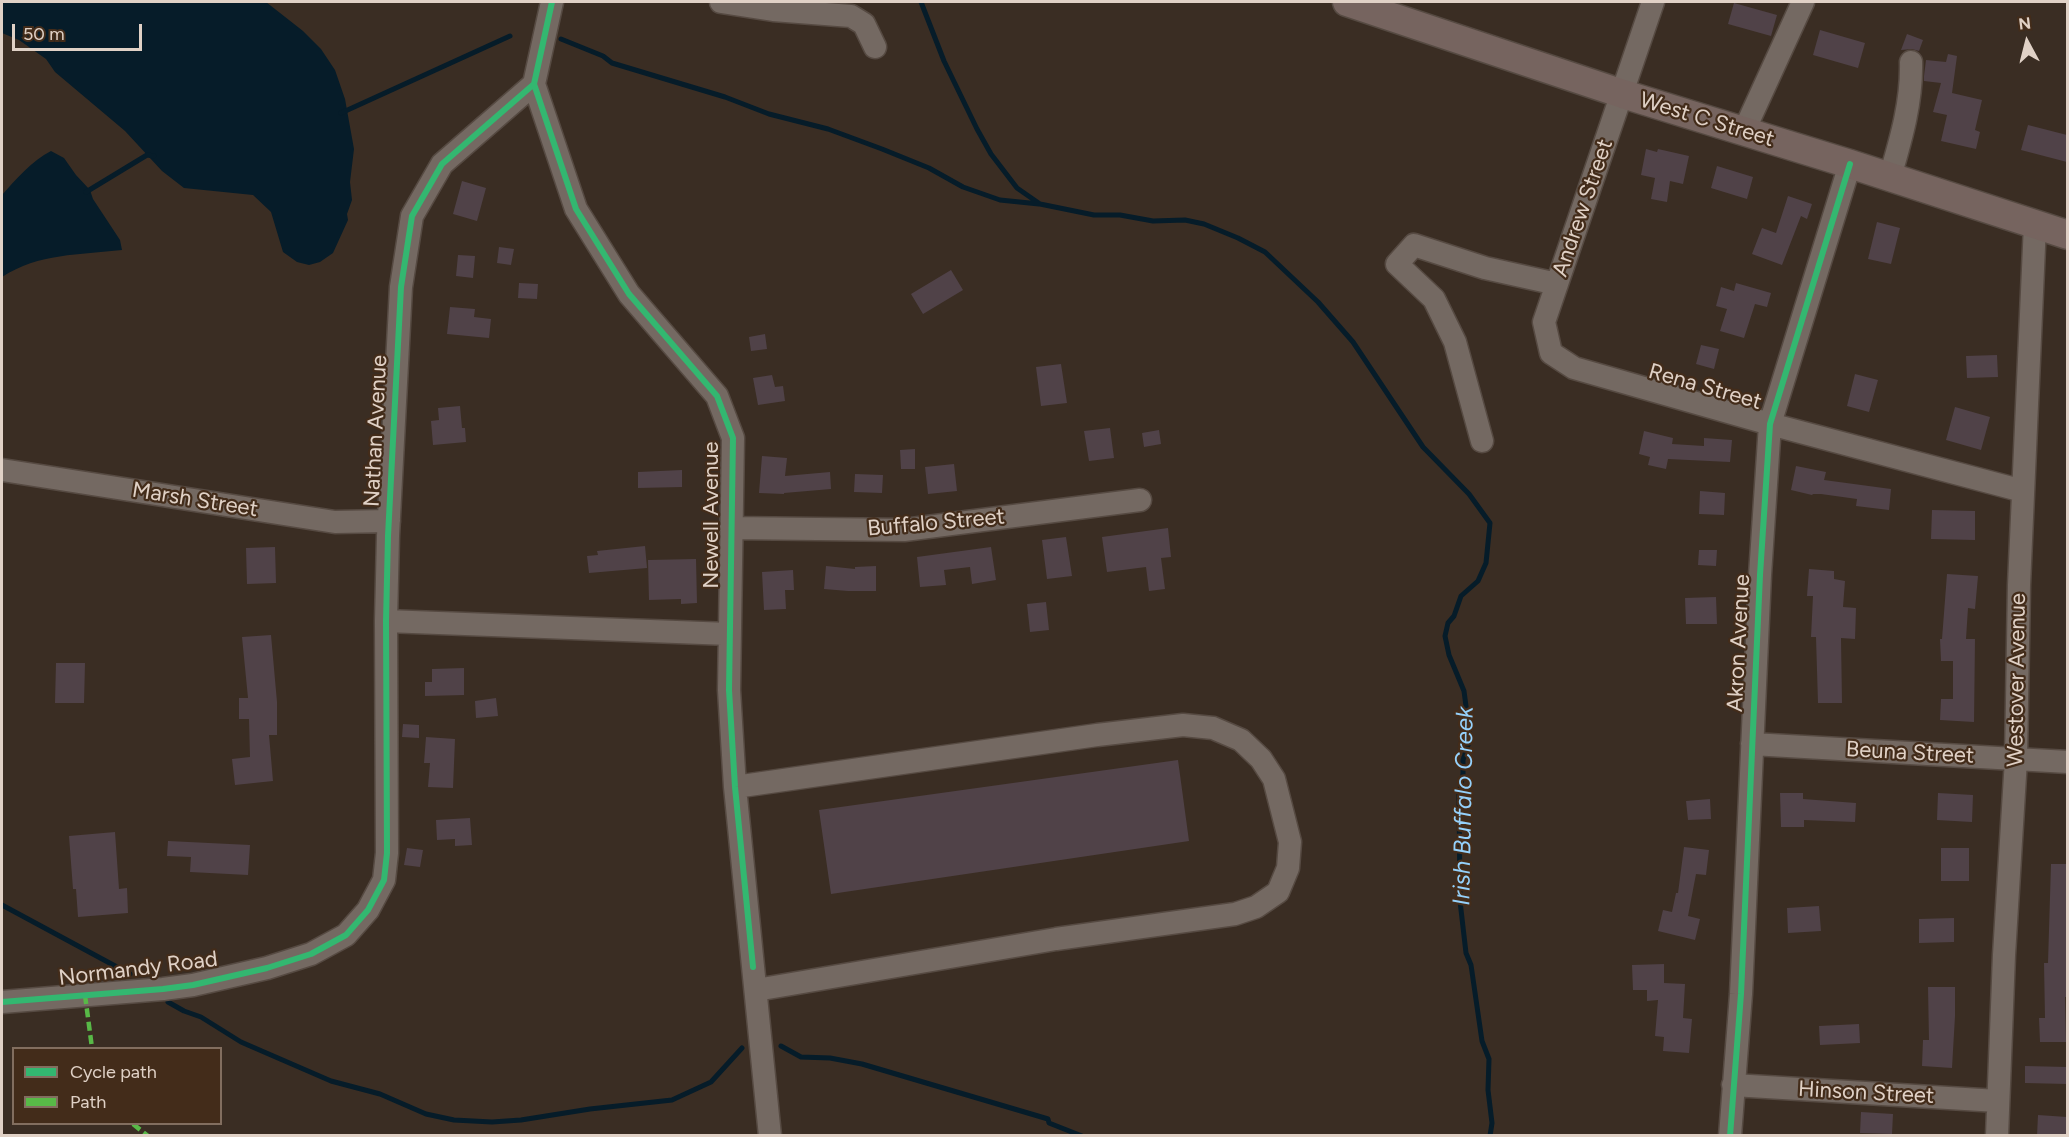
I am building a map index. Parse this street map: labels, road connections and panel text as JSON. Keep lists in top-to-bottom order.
{
  "streets": {
    "main road": ["West C Street"],
    "street": [
      "Andrew Street",
      "Rena Street",
      "Nathan Avenue",
      "Marsh Street",
      "Newell Avenue",
      "Buffalo Street",
      "Akron Avenue",
      "Westover Avenue",
      "Beuna Street",
      "Normandy Road",
      "Hinson Street"
    ]
  },
  "crossings": [
    ["West C Street", "Andrew Street"],
    ["West C Street", "Akron Avenue"],
    ["West C Street", "Westover Avenue"],
    ["Andrew Street", "Rena Street"],
    ["Rena Street", "Akron Avenue"],
    ["Rena Street", "Westover Avenue"],
    ["Nathan Avenue", "Marsh Street"],
    ["Nathan Avenue", "Newell Avenue"],
    ["Nathan Avenue", "Normandy Road"],
    ["Newell Avenue", "Buffalo Street"],
    ["Akron Avenue", "Beuna Street"],
    ["Akron Avenue", "Hinson Street"],
    ["Westover Avenue", "Beuna Street"],
    ["Westover Avenue", "Hinson Street"]
  ],
  "water": ["Irish Buffalo Creek"],
  "legend": ["Cycle path", "Path"],
  "scale_bar": "50 m",
  "north": "top"
}
